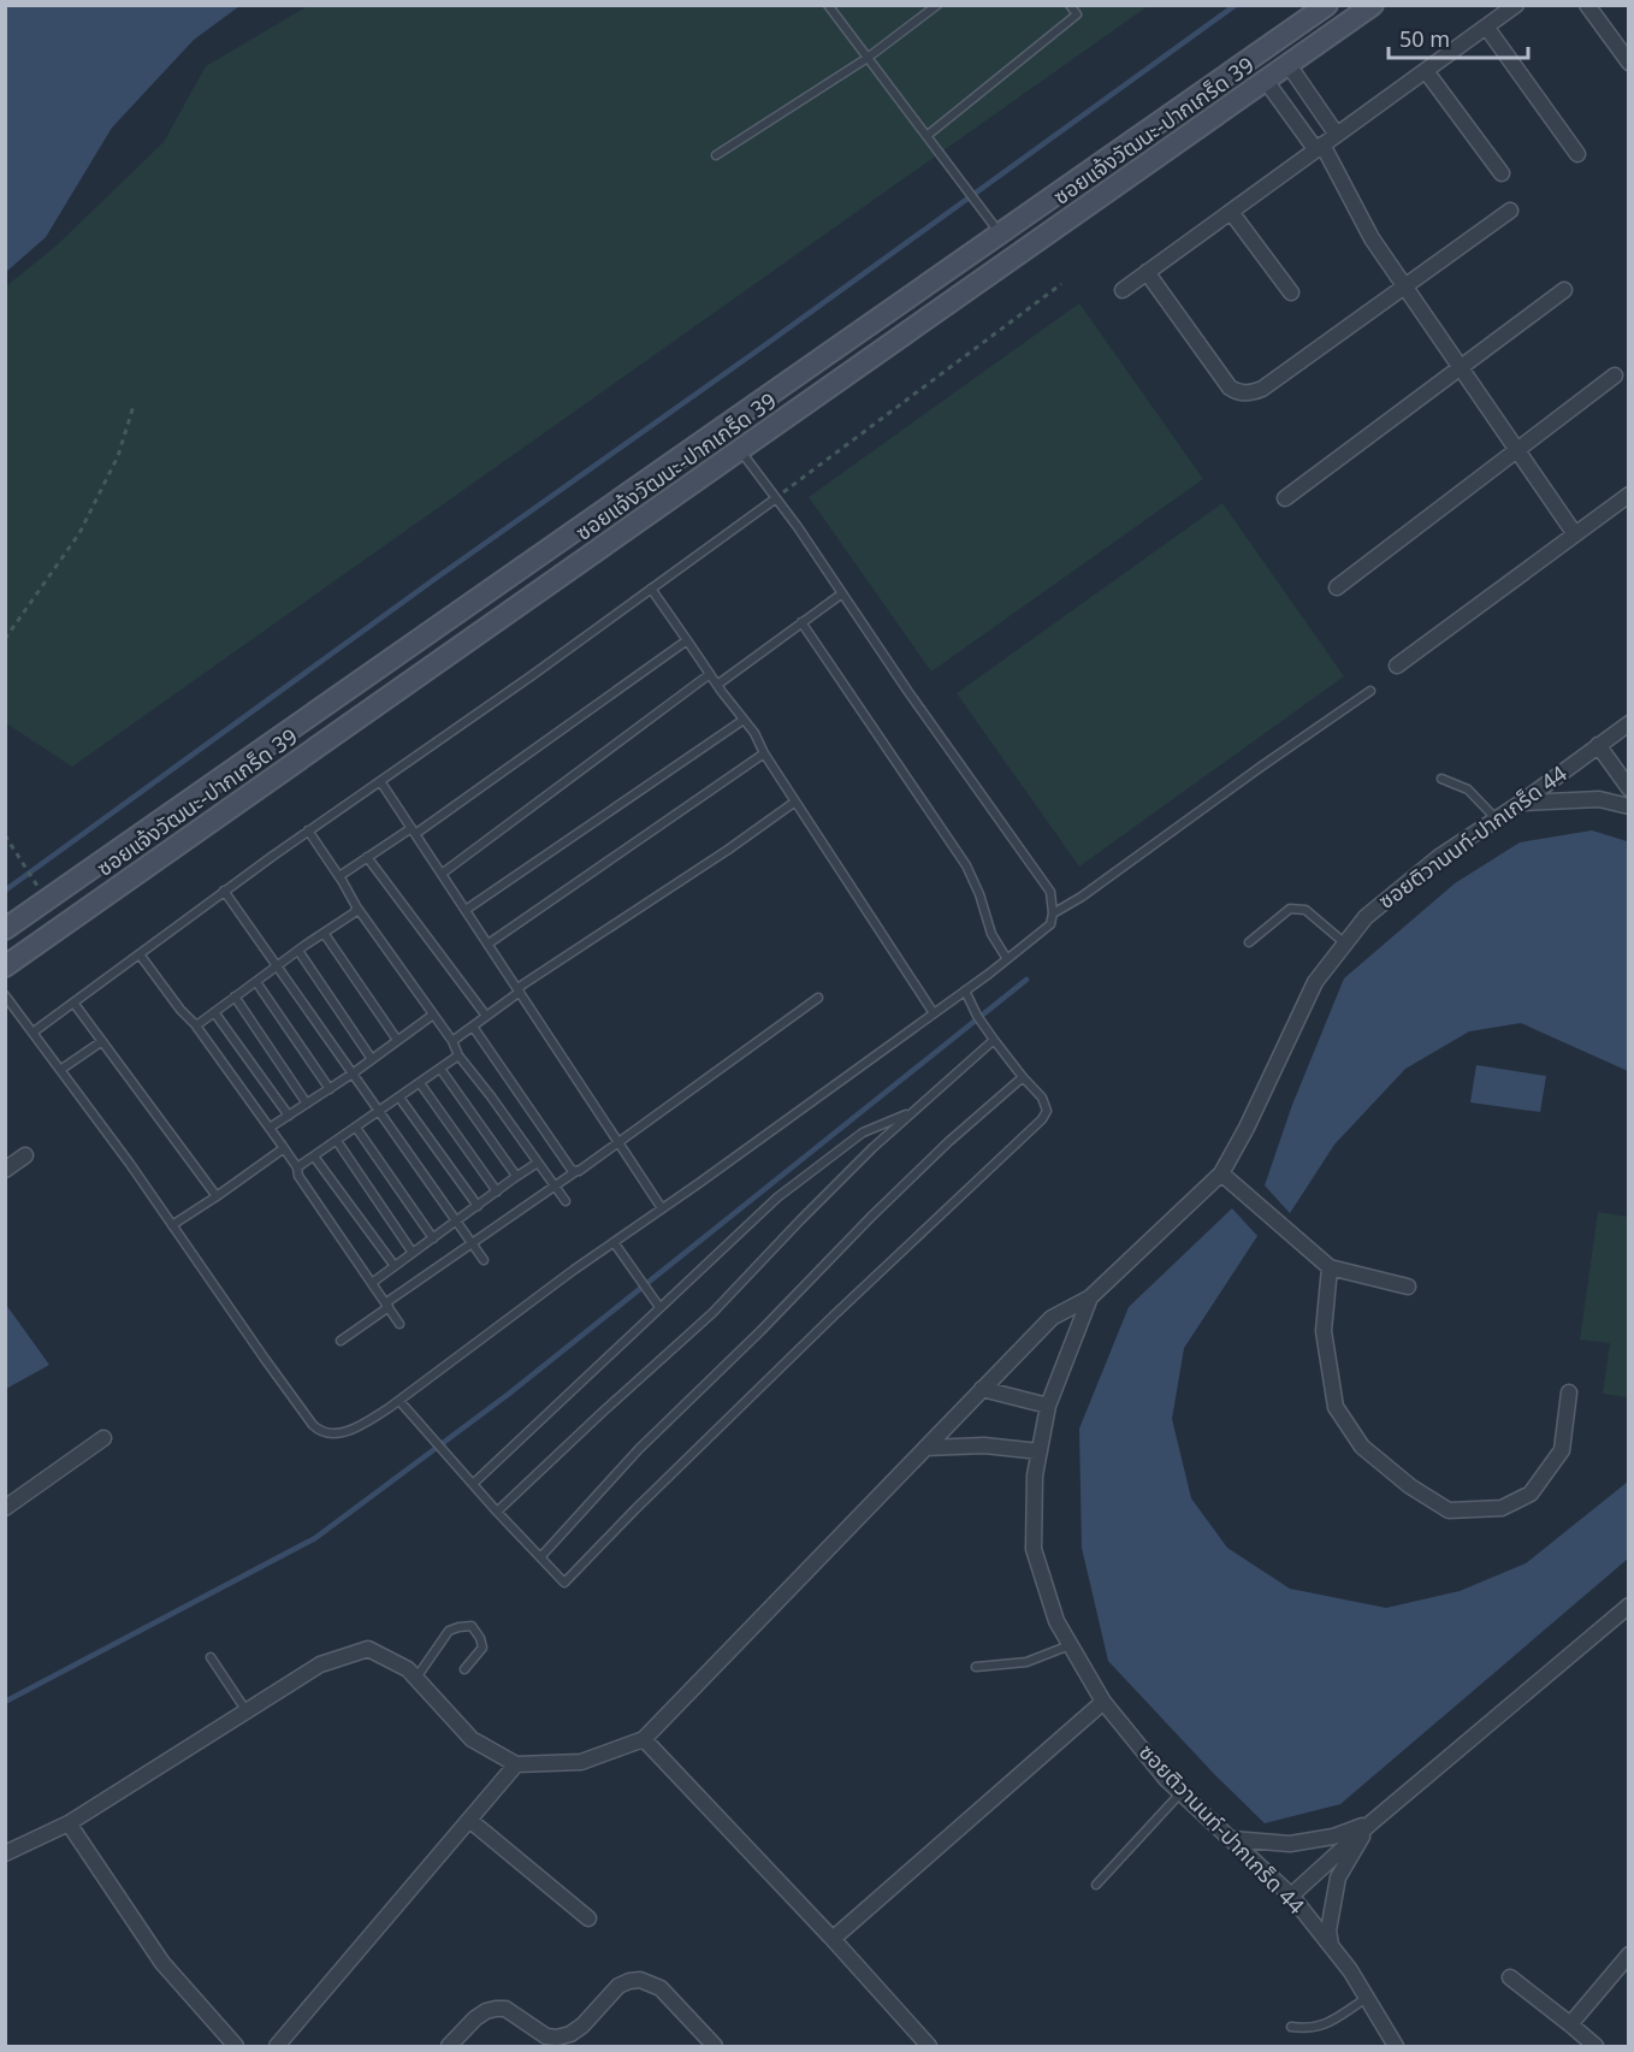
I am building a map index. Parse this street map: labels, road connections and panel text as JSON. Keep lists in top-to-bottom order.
{
  "streets": {
    "main road": ["ซอยแจ้งวัฒนะ-ปากเกร็ด 39"],
    "street": ["ซอยติวานนท์-ปากเกร็ด 44"]
  },
  "scale_bar": "50 m"
}
